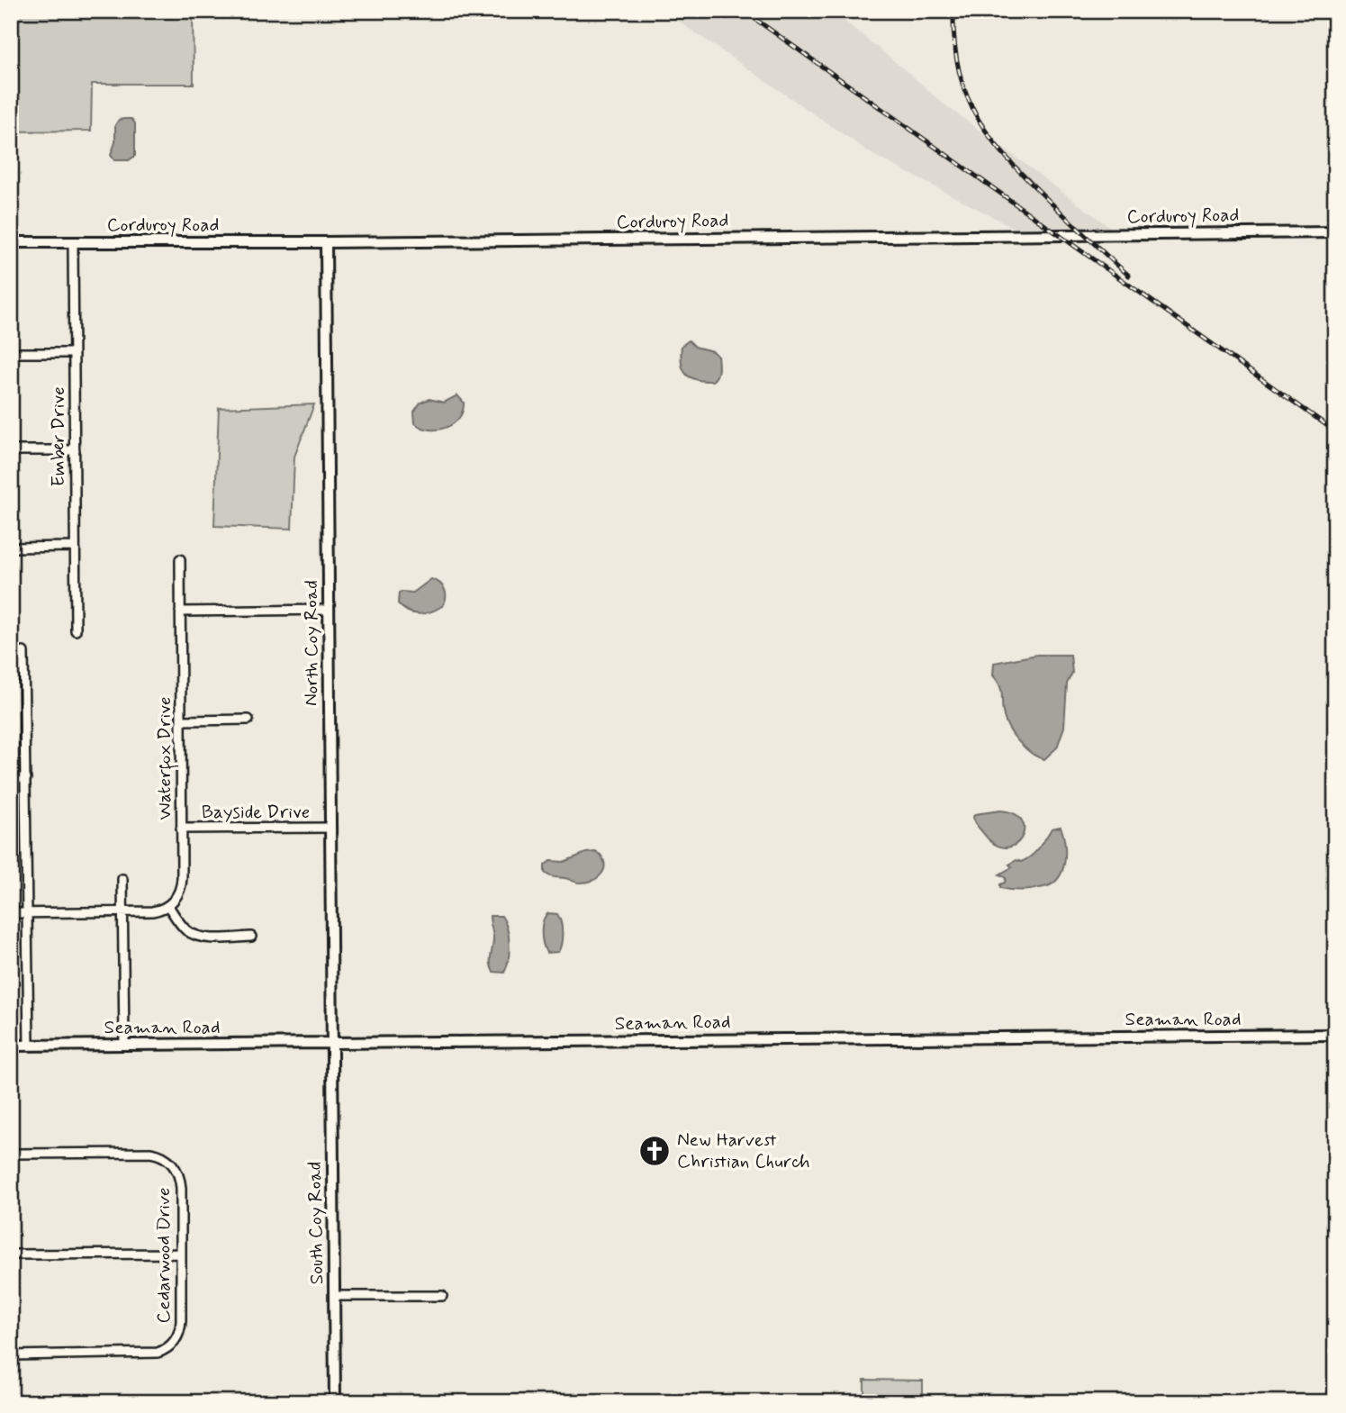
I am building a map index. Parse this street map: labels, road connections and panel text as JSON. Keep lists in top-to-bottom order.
{
  "streets": {
    "street": [
      "Corduroy Road",
      "Ember Drive",
      "North Coy Road",
      "Waterfox Drive",
      "Bayside Drive",
      "Seaman Road",
      "South Coy Road",
      "Cedarwood Drive"
    ]
  },
  "crossings": [
    ["Corduroy Road", "Ember Drive"],
    ["Corduroy Road", "North Coy Road"],
    ["North Coy Road", "Bayside Drive"],
    ["North Coy Road", "Seaman Road"],
    ["North Coy Road", "South Coy Road"],
    ["Waterfox Drive", "Bayside Drive"],
    ["Seaman Road", "South Coy Road"]
  ],
  "places": {
    "church": ["New Harvest Christian Church"]
  }
}
